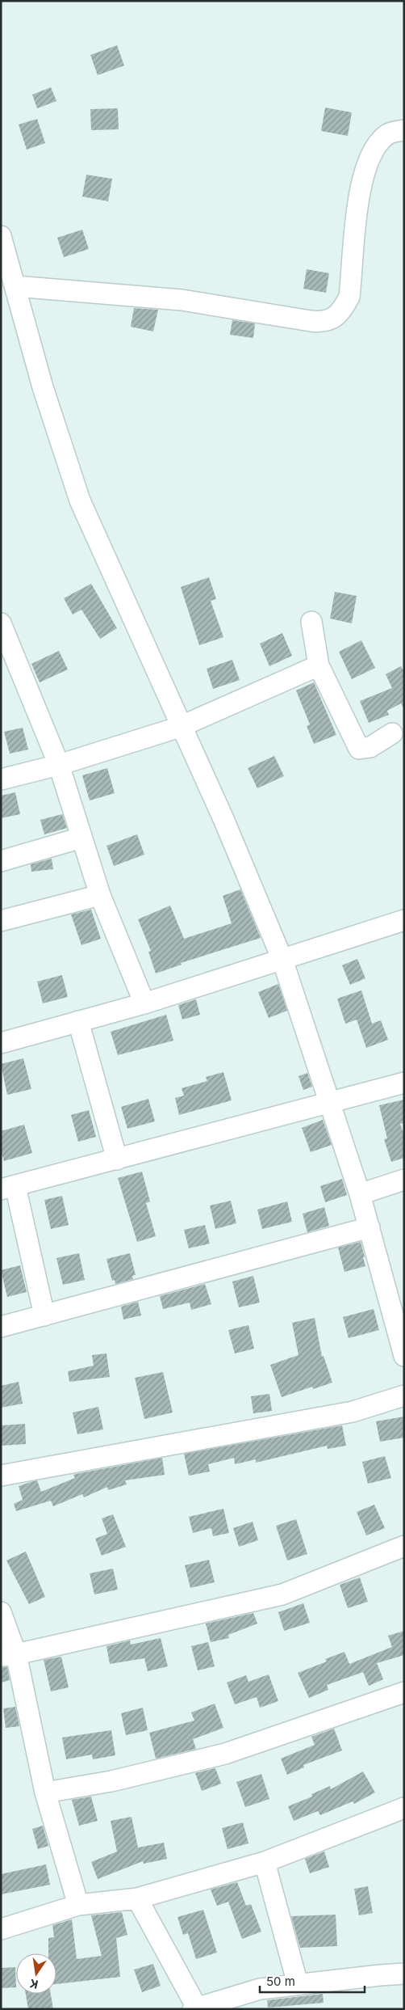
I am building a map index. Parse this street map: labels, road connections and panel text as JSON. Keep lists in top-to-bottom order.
{
  "scale_bar": "50 m",
  "north": "bottom"
}
